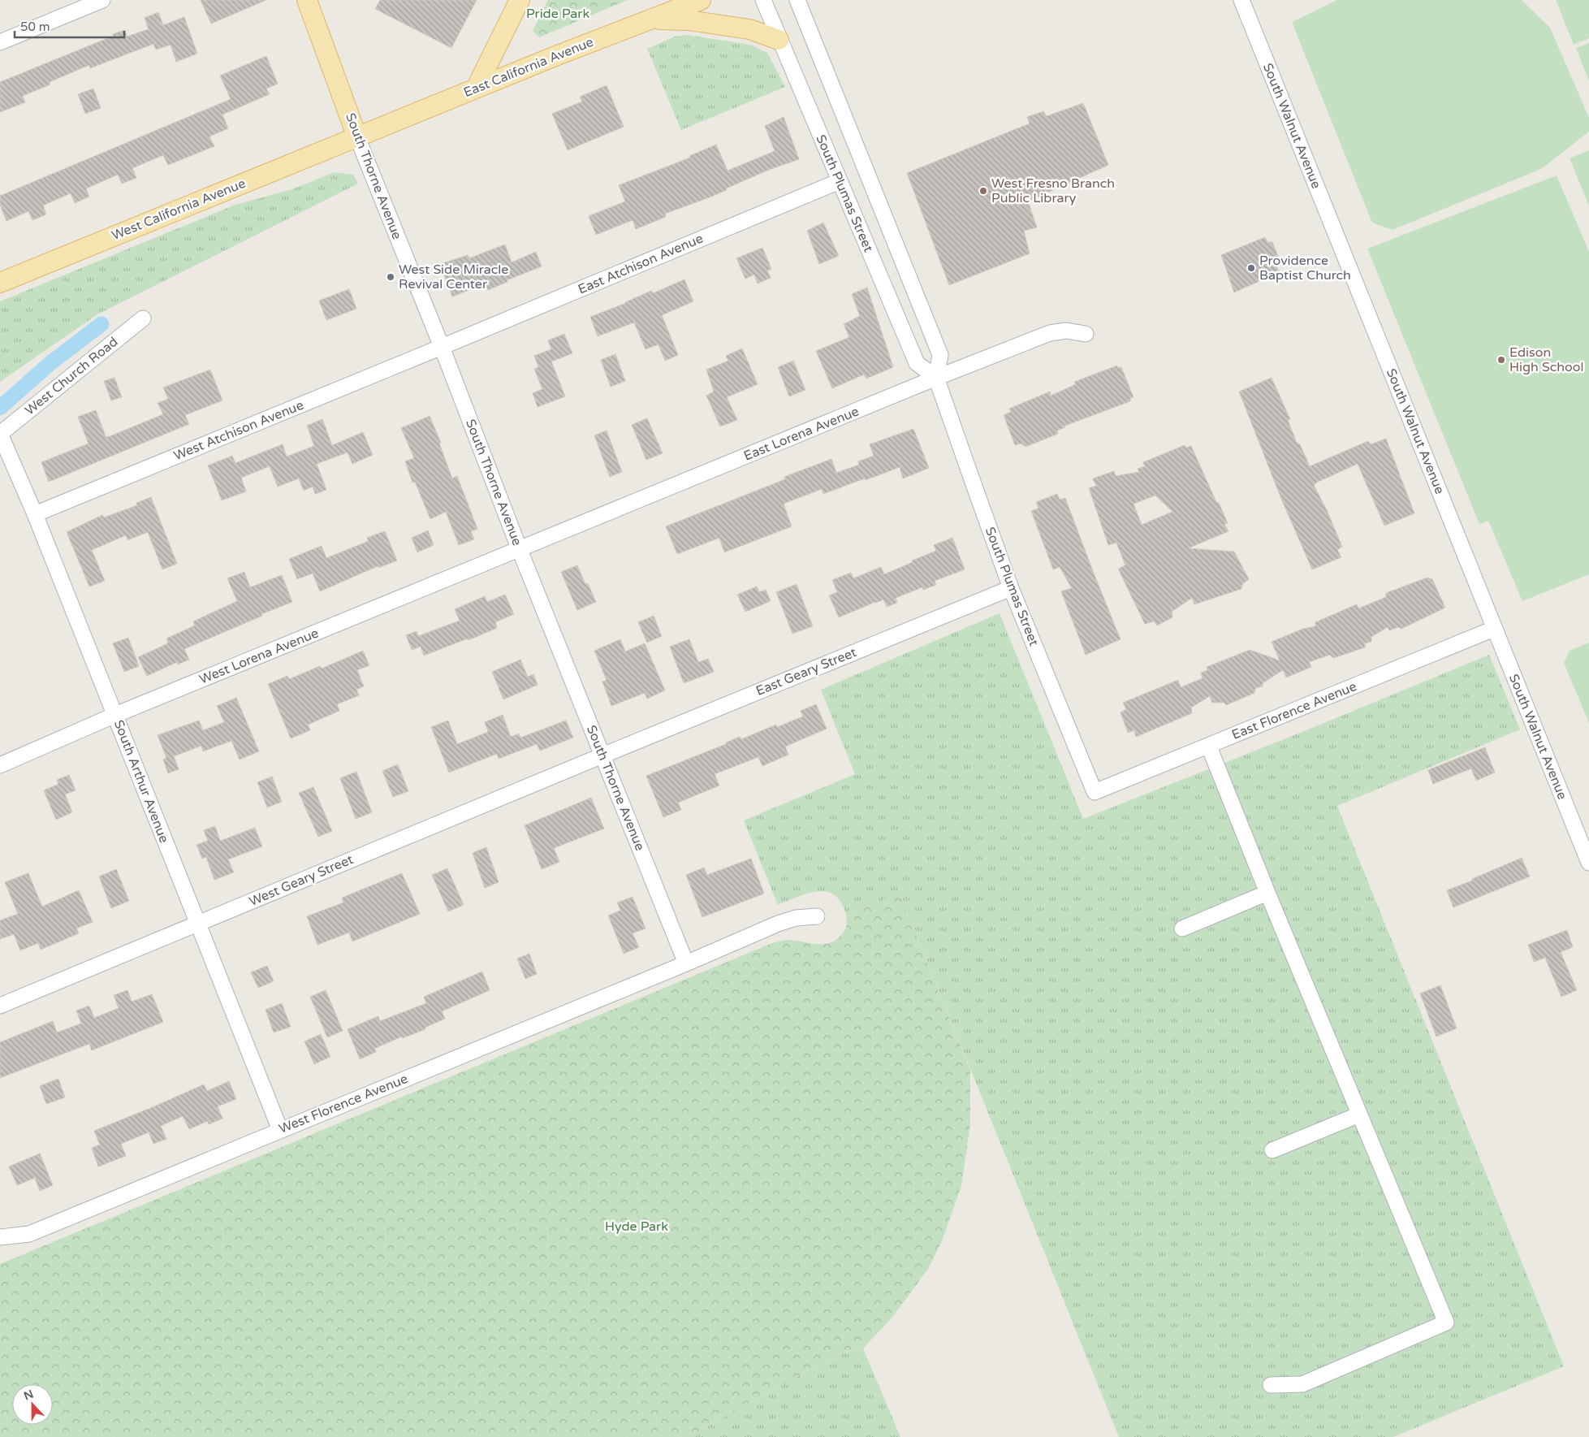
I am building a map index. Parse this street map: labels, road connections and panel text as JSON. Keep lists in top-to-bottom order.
{
  "streets": {
    "main road": ["East California Avenue", "South Thorne Avenue", "West California Avenue"],
    "street": [
      "South Walnut Avenue",
      "South Plumas Street",
      "East Atchison Avenue",
      "West Church Road",
      "West Atchison Avenue",
      "East Lorena Avenue",
      "West Lorena Avenue",
      "East Geary Street",
      "East Florence Avenue",
      "South Arthur Avenue",
      "West Geary Street",
      "West Florence Avenue"
    ]
  },
  "crossings": [
    ["East California Avenue", "South Thorne Avenue"],
    ["East California Avenue", "West California Avenue"],
    ["South Walnut Avenue", "East Florence Avenue"],
    ["South Thorne Avenue", "West California Avenue"],
    ["South Thorne Avenue", "East Atchison Avenue"],
    ["South Thorne Avenue", "West Atchison Avenue"],
    ["South Thorne Avenue", "East Lorena Avenue"],
    ["South Thorne Avenue", "West Lorena Avenue"],
    ["South Thorne Avenue", "East Geary Street"],
    ["South Thorne Avenue", "West Geary Street"],
    ["South Thorne Avenue", "West Florence Avenue"],
    ["South Plumas Street", "East Atchison Avenue"],
    ["South Plumas Street", "East Lorena Avenue"],
    ["South Plumas Street", "East Geary Street"],
    ["South Plumas Street", "East Florence Avenue"],
    ["East Atchison Avenue", "West Atchison Avenue"],
    ["West Church Road", "South Arthur Avenue"],
    ["West Atchison Avenue", "South Arthur Avenue"],
    ["East Lorena Avenue", "West Lorena Avenue"],
    ["West Lorena Avenue", "South Arthur Avenue"],
    ["East Geary Street", "West Geary Street"],
    ["South Arthur Avenue", "West Geary Street"],
    ["South Arthur Avenue", "West Florence Avenue"]
  ],
  "parks": ["Pride Park", "Hyde Park"],
  "places": [
    "West Fresno Branch Public Library",
    "Providence Baptist Church",
    "West Side Miracle Revival Center",
    "Edison High School"
  ],
  "scale_bar": "50 m",
  "north": "top"
}
